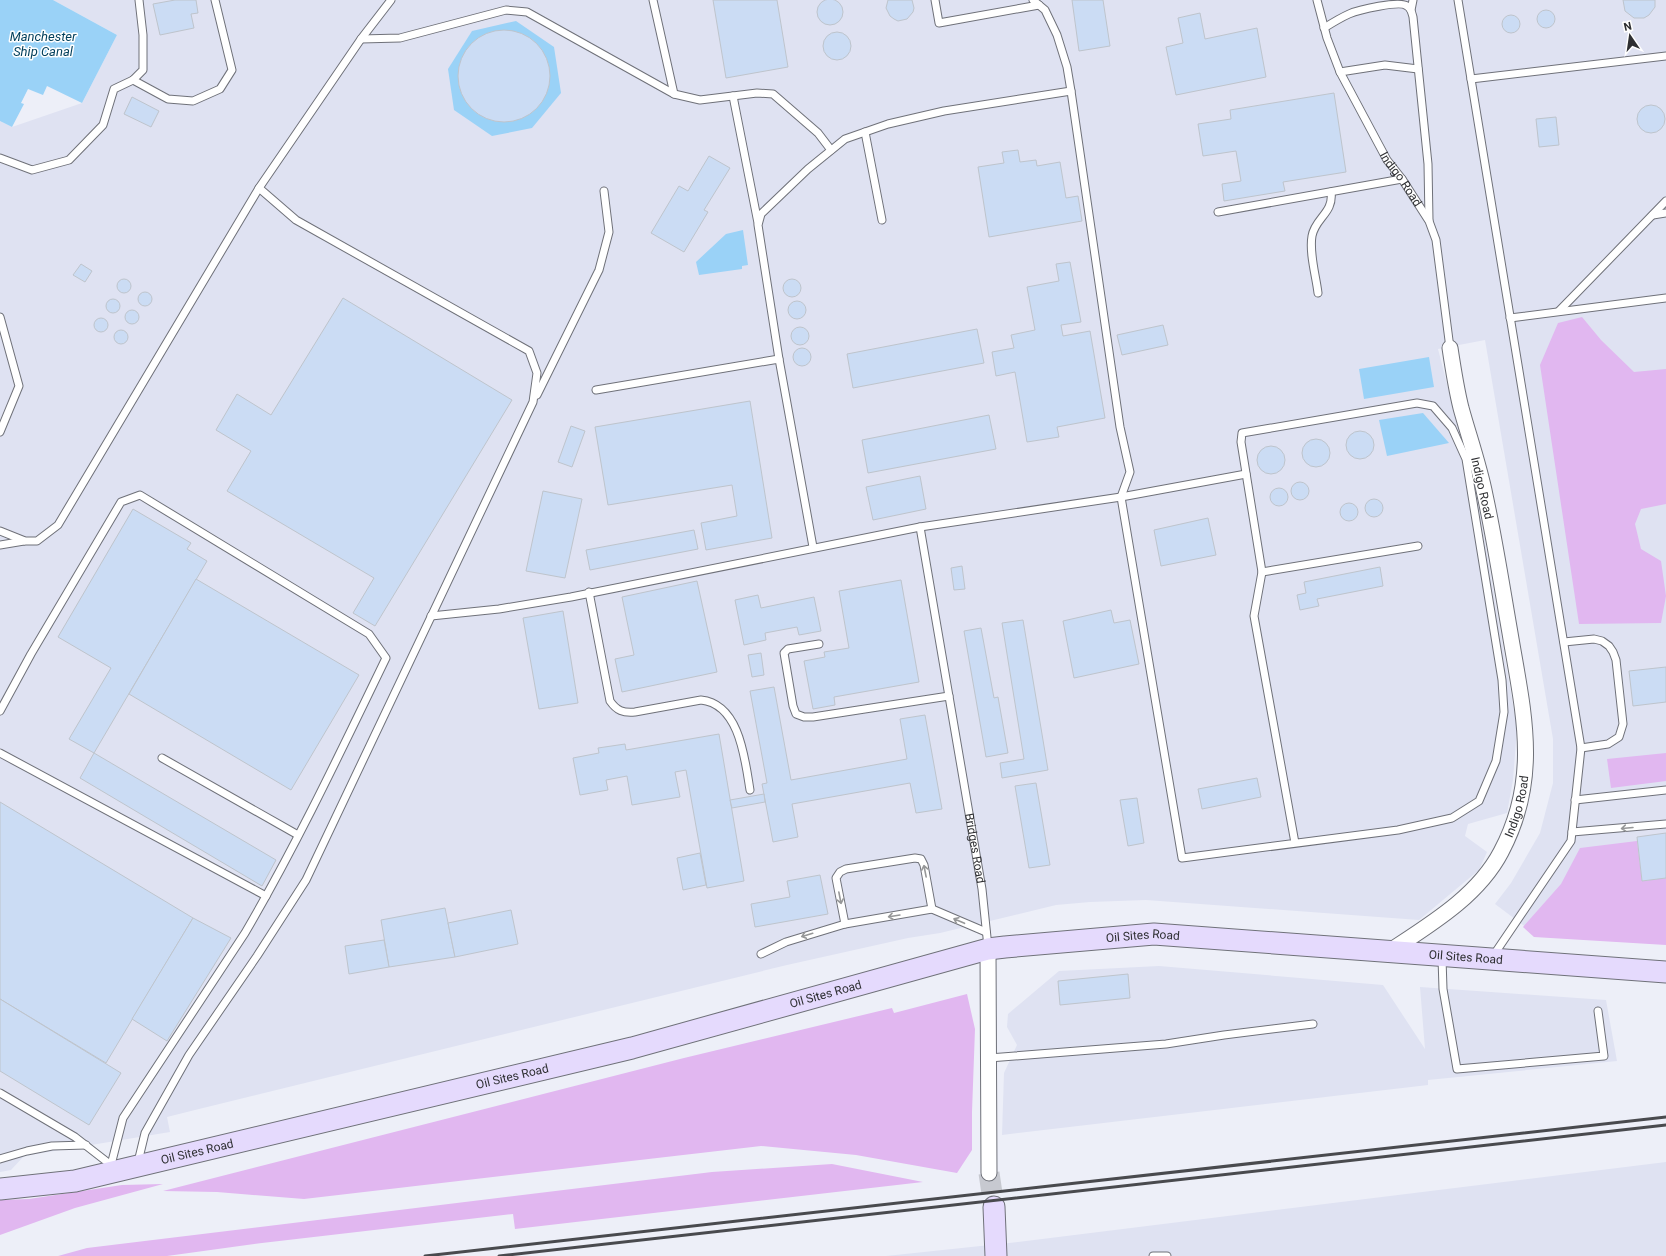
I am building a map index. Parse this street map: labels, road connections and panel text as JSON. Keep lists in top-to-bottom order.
{
  "streets": {
    "street": ["Indigo Road", "Bridges Road", "Oil Sites Road"]
  },
  "crossings": [
    ["Indigo Road", "Oil Sites Road"],
    ["Bridges Road", "Oil Sites Road"]
  ],
  "water": ["Manchester Ship Canal"],
  "north": "top"
}
